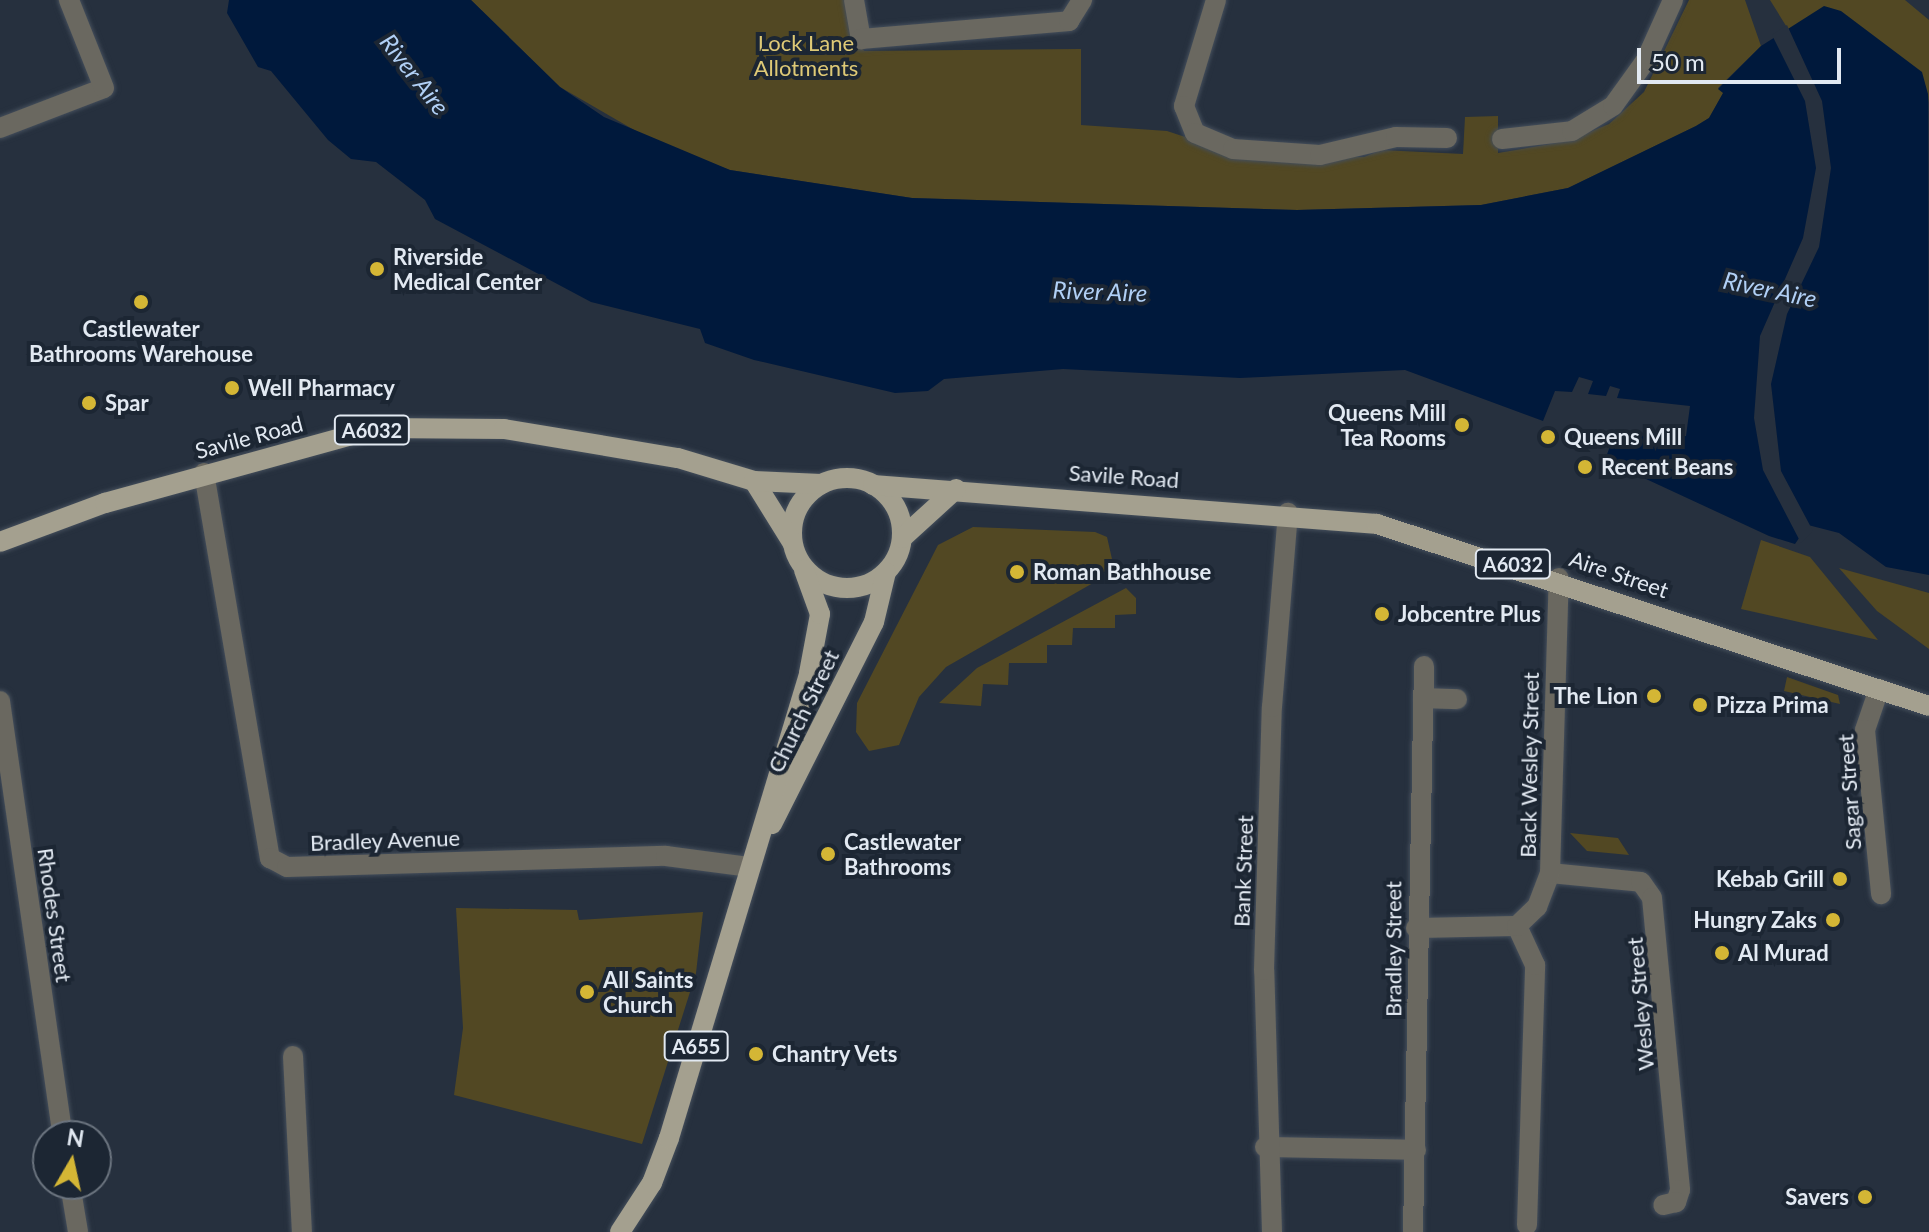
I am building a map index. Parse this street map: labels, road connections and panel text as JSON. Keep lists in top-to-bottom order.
{
  "streets": {
    "main road": [
      "A6032",
      "Savile Road",
      "Aire Street",
      "Church Street",
      "A655"
    ],
    "street": [
      "Back Wesley Street",
      "Sagar Street",
      "Bradley Avenue",
      "Bank Street",
      "Rhodes Street",
      "Bradley Street",
      "Wesley Street"
    ]
  },
  "crossings": [
    ["A6032", "Savile Road"],
    ["A6032", "Church Street"],
    ["Savile Road", "Aire Street"],
    ["Savile Road", "Church Street"],
    ["Savile Road", "Bradley Avenue"],
    ["Savile Road", "Bank Street"],
    ["Aire Street", "Back Wesley Street"],
    ["Aire Street", "Sagar Street"],
    ["Aire Street", "Bank Street"],
    ["Church Street", "Bradley Avenue"],
    ["Back Wesley Street", "Wesley Street"]
  ],
  "water": ["River Aire"],
  "parks": ["Lock Lane Allotments"],
  "places": [
    "Riverside Medical Center",
    "Castlewater Bathrooms Warehouse",
    "Well Pharmacy",
    "Spar",
    "Queens Mill Tea Rooms",
    "Queens Mill",
    "Recent Beans",
    "Roman Bathhouse",
    "Jobcentre Plus",
    "The Lion",
    "Pizza Prima",
    "Castlewater Bathrooms",
    "Kebab Grill",
    "Hungry Zaks",
    "Al Murad",
    "All Saints Church",
    "Chantry Vets",
    "Savers"
  ],
  "scale_bar": "50 m",
  "north": "top"
}
